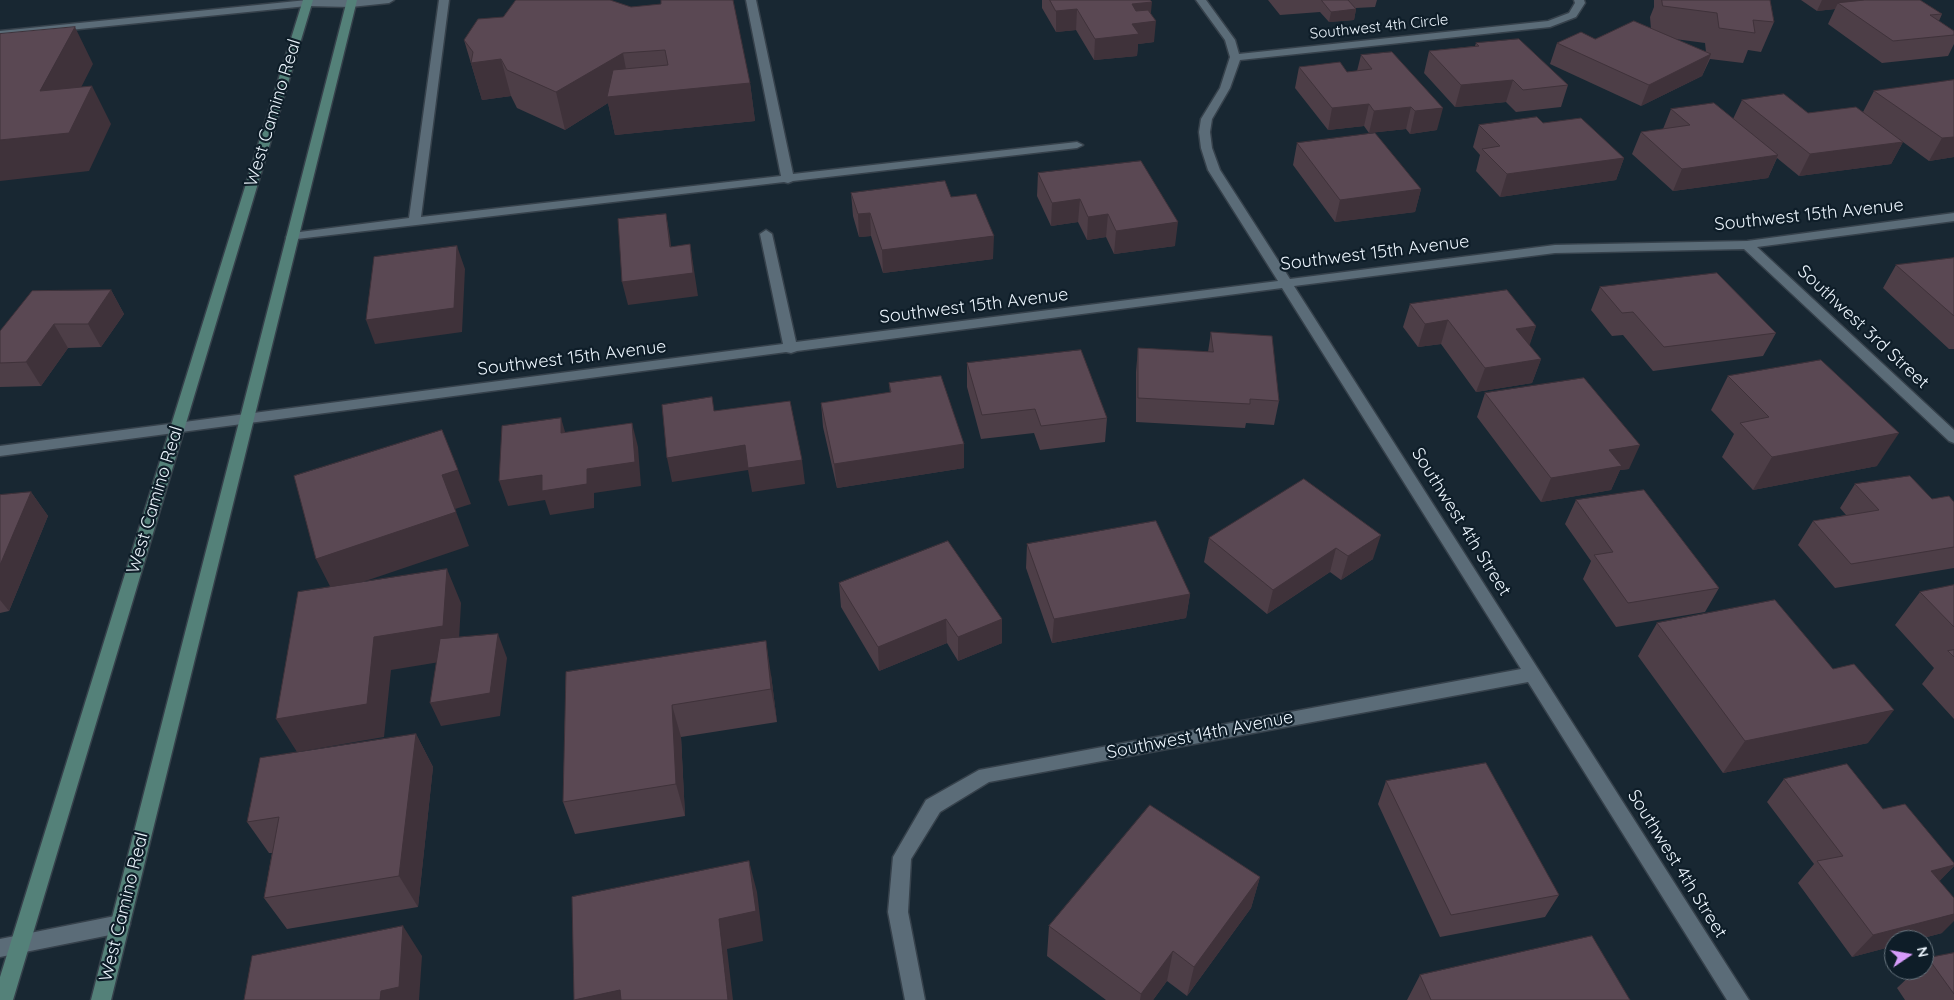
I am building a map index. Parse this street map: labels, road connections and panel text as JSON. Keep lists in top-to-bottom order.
{
  "streets": {
    "street": [
      "Southwest 4th Circle",
      "West Camino Real",
      "Southwest 15th Avenue",
      "Southwest 3rd Street",
      "Southwest 4th Street",
      "Southwest 14th Avenue"
    ]
  },
  "crossings": [
    ["Southwest 4th Circle", "Southwest 4th Street"],
    ["West Camino Real", "Southwest 15th Avenue"],
    ["Southwest 15th Avenue", "Southwest 3rd Street"],
    ["Southwest 15th Avenue", "Southwest 4th Street"],
    ["Southwest 4th Street", "Southwest 14th Avenue"]
  ],
  "north": "right"
}
